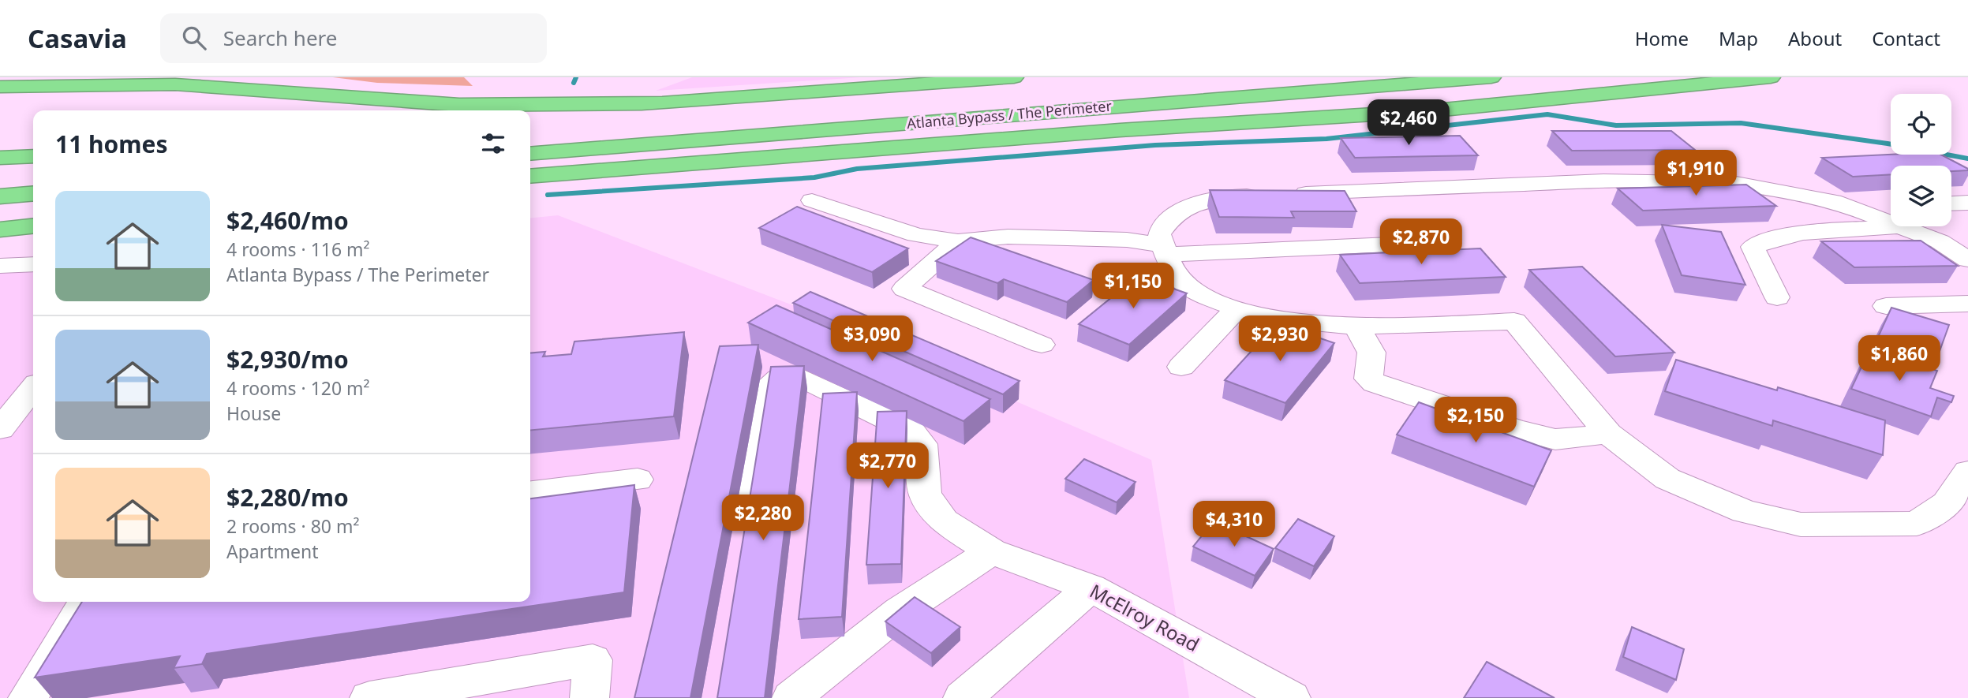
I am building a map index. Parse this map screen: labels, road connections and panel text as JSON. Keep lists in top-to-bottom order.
{
  "streets": {
    "highway": ["Atlanta Bypass / The Perimeter"],
    "street": ["McElroy Road"]
  },
  "page": {
    "header": "Casavia",
    "search": "Search here",
    "nav": [
      "Home",
      "Map",
      "About",
      "Contact"
    ],
    "price": [
      "$2,460",
      "$1,910",
      "$2,870",
      "$1,150",
      "$3,090",
      "$2,930",
      "$1,860",
      "$2,150",
      "$2,770",
      "$2,280",
      "$4,310"
    ],
    "heading": "11 homes",
    "list": [
      {
        "name": "$2,460/mo",
        "note": "4 rooms · 116 m² · Atlanta Bypass / The Perimeter"
      },
      {
        "name": "$2,930/mo",
        "note": "4 rooms · 120 m² · House"
      },
      {
        "name": "$2,280/mo",
        "note": "2 rooms · 80 m² · Apartment"
      }
    ]
  }
}
